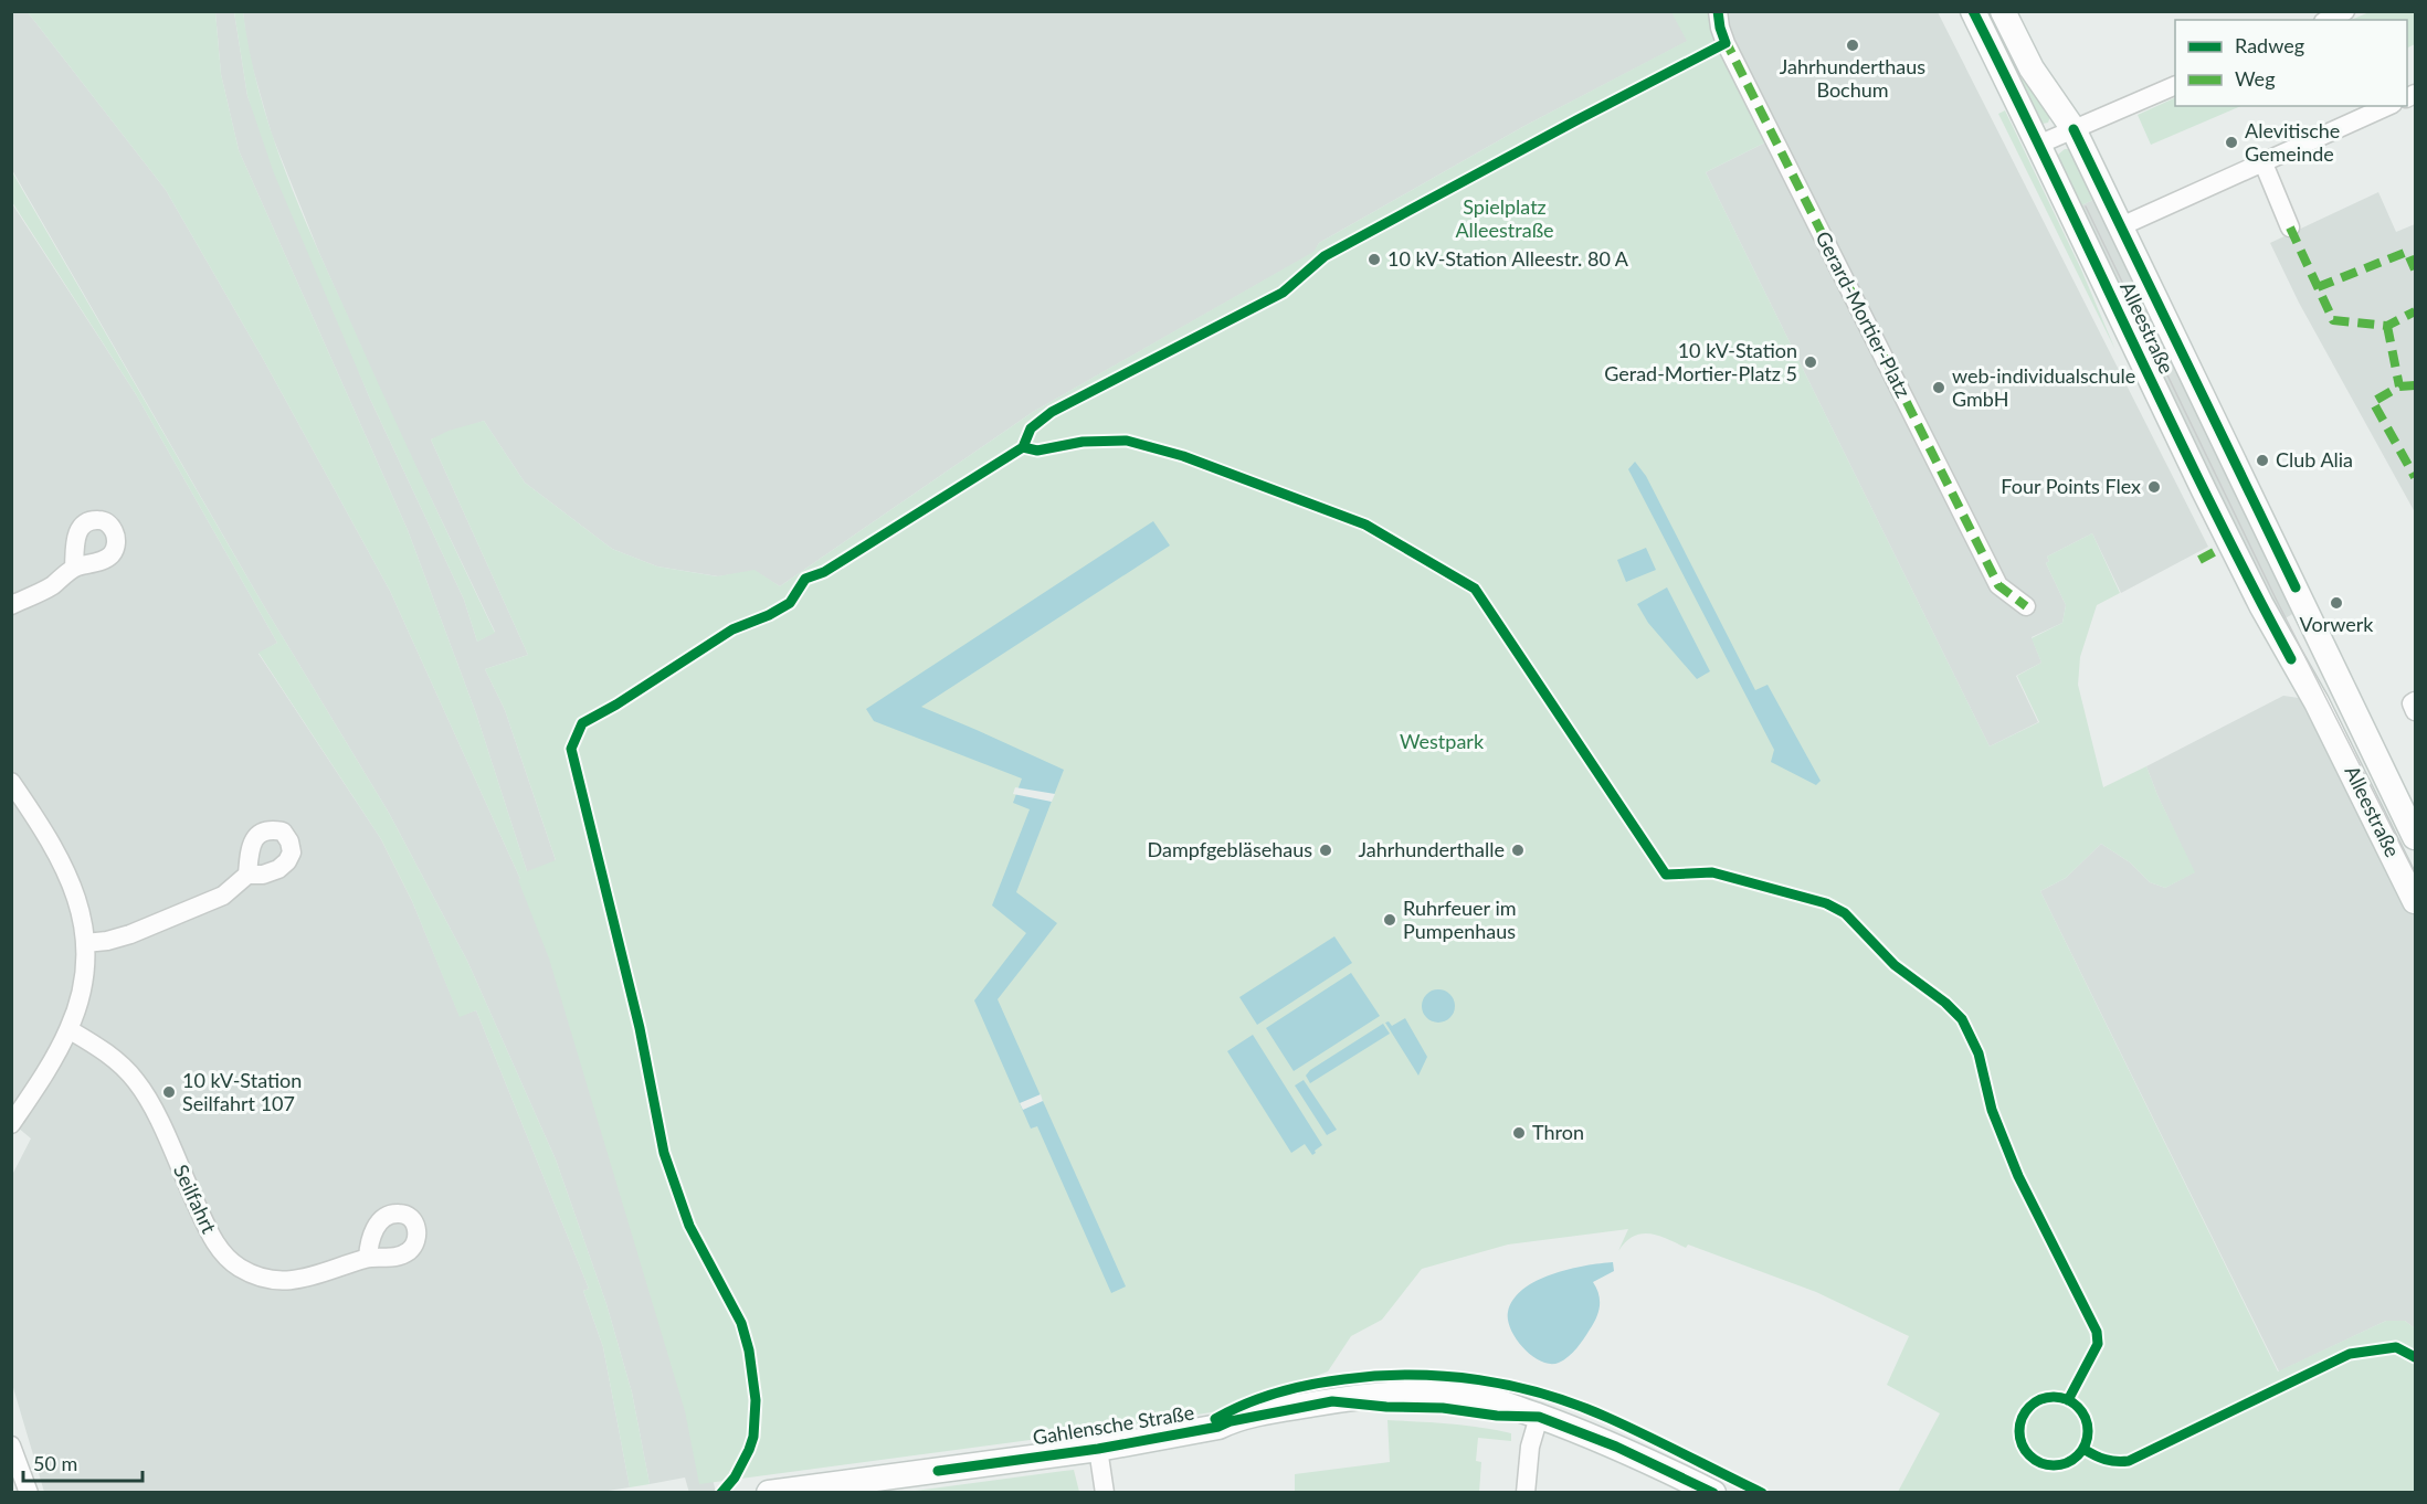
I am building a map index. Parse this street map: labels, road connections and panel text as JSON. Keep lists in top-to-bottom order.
{
  "streets": {
    "main road": ["Alleestraße", "Gahlensche Straße"],
    "street": ["Gerard-Mortier-Platz", "Seilfahrt"]
  },
  "parks": ["Spielplatz Alleestraße", "Westpark"],
  "places": [
    "Jahrhunderthaus Bochum",
    "Alevitische Gemeinde",
    "10 kV-Station Alleestr. 80 A",
    "10 kV-Station Gerad-Mortier-Platz 5",
    "web-individualschule GmbH",
    "Club Alia",
    "Four Points Flex",
    "Vorwerk",
    "Dampfgebläsehaus",
    "Jahrhunderthalle",
    "Ruhrfeuer im Pumpenhaus",
    "10 kV-Station Seilfahrt 107",
    "Thron"
  ],
  "legend": ["Radweg", "Weg"],
  "scale_bar": "50 m"
}
